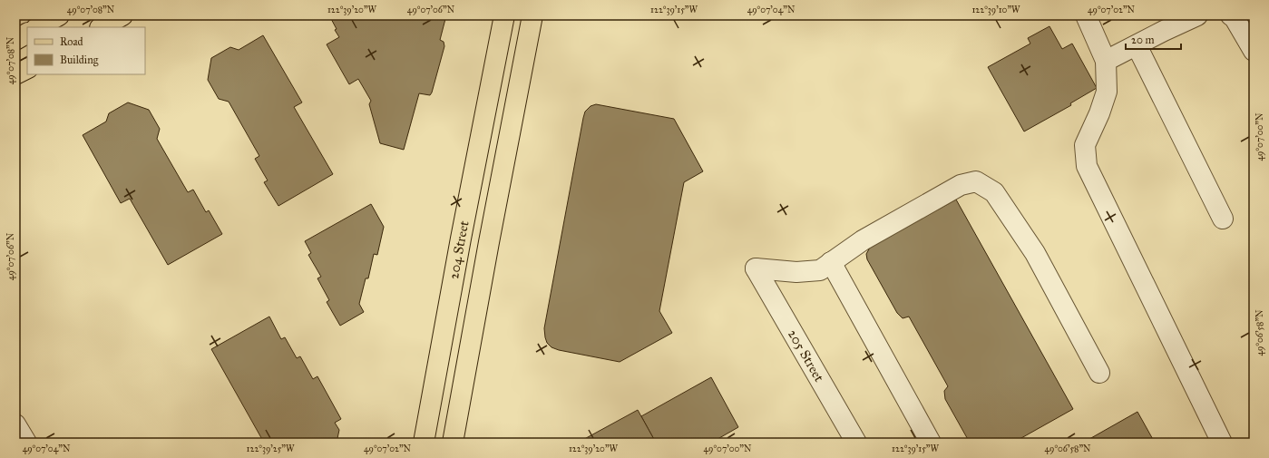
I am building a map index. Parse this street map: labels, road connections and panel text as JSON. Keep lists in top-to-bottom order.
{
  "streets": {
    "main road": ["204 Street"],
    "street": ["205 Street"]
  },
  "legend": ["Road", "Building"],
  "scale_bar": "20 m",
  "coordinates": [
    "49°07'08\"N",
    "122°39'20\"W",
    "49°07'06\"N",
    "122°39'15\"W",
    "49°07'04\"N",
    "122°39'10\"W",
    "49°07'02\"N",
    "49°07'00\"N",
    "49°06'58\"N",
    "122°39'25\"W"
  ]
}
